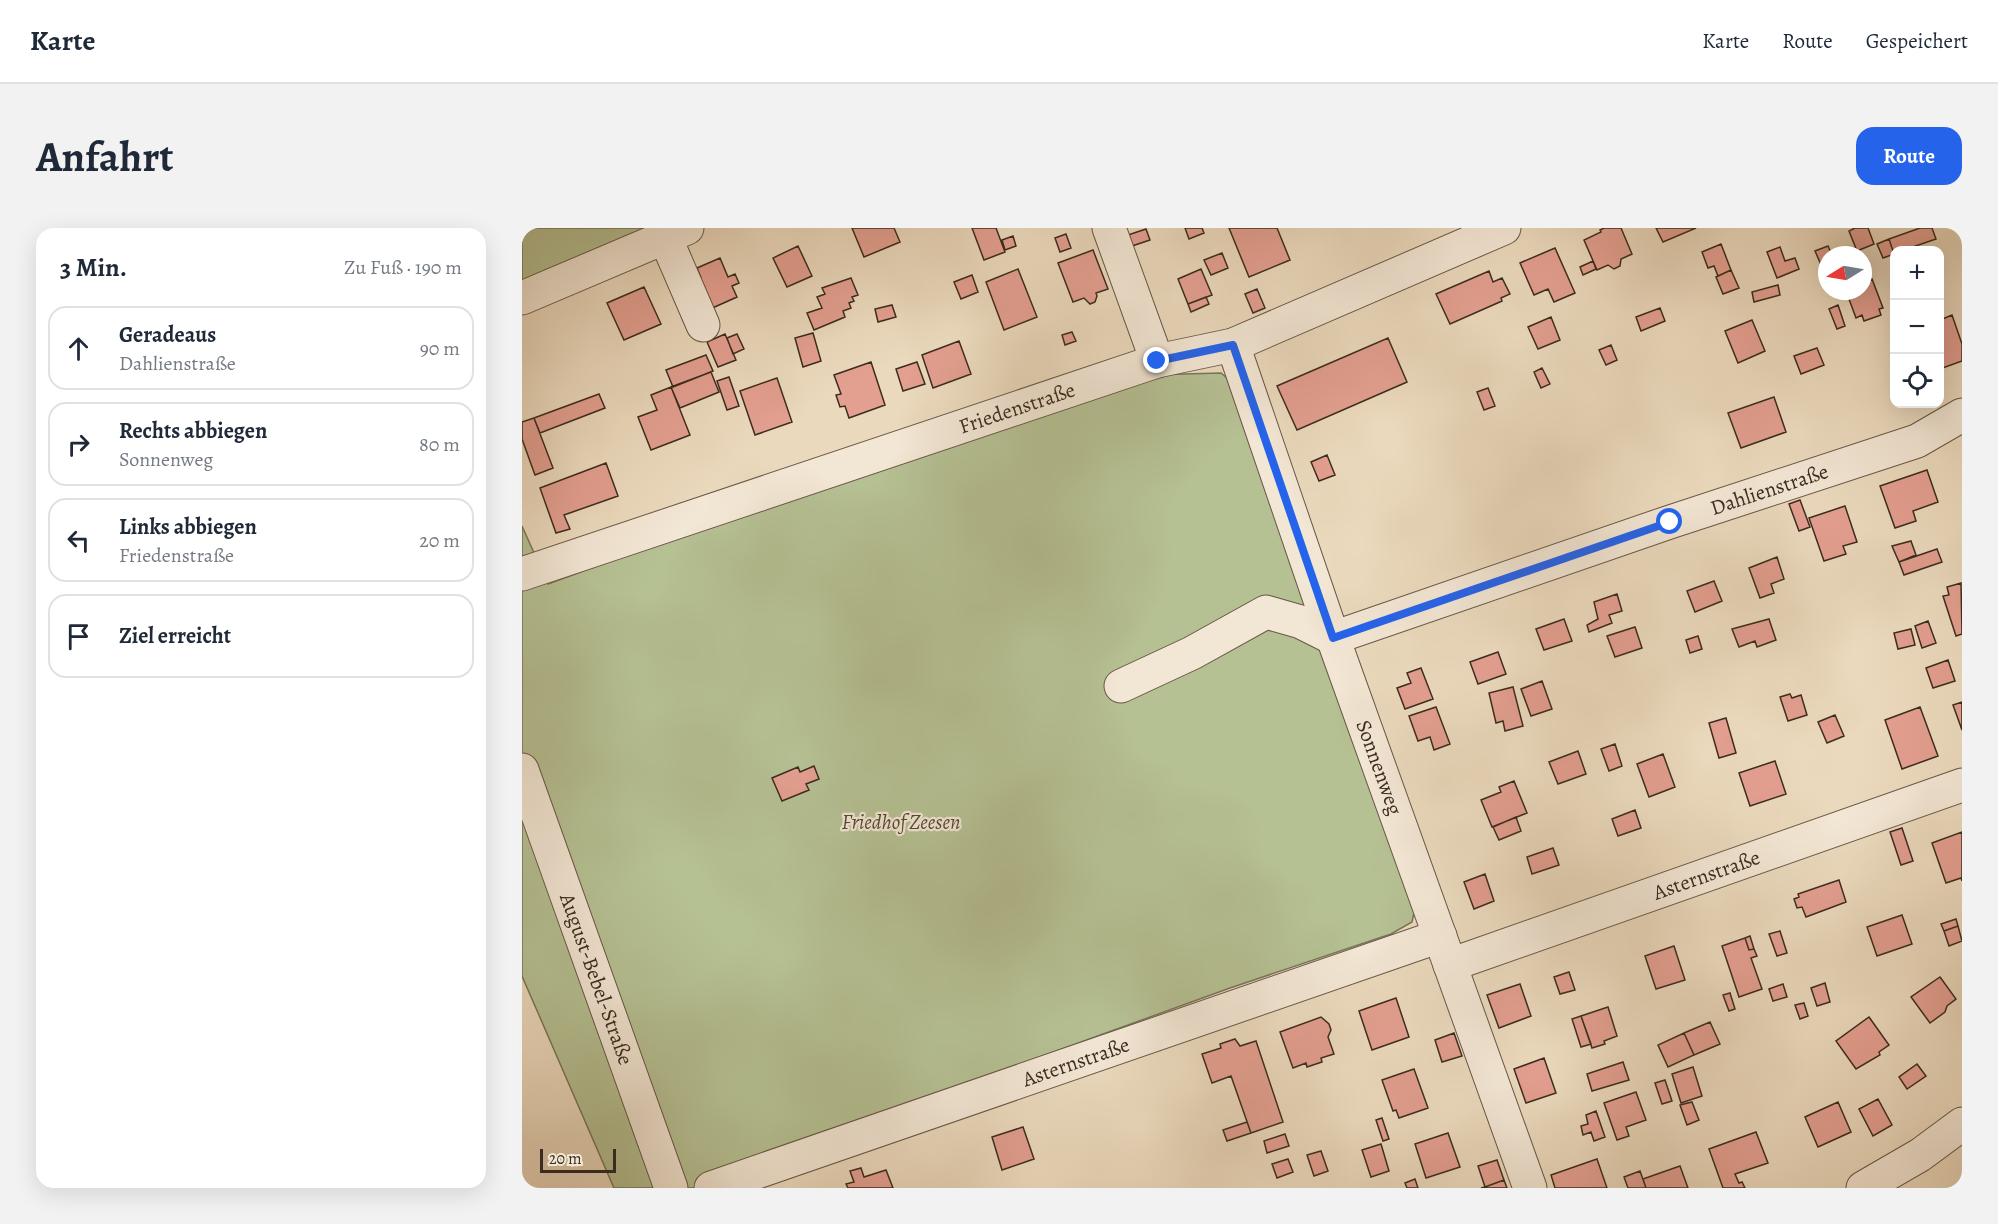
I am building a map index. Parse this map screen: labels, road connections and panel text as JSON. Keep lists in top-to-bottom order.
{
  "streets": {
    "street": [
      "Friedenstraße",
      "Dahlienstraße",
      "Sonnenweg",
      "Asternstraße",
      "August-Bebel-Straße"
    ]
  },
  "crossings": [
    ["Friedenstraße", "Sonnenweg"],
    ["Dahlienstraße", "Sonnenweg"],
    ["Sonnenweg", "Asternstraße"]
  ],
  "parks": ["Friedhof Zeesen"],
  "scale_bar": "20 m",
  "north": "left",
  "page": {
    "header": "Karte",
    "nav": ["Karte", "Route", "Gespeichert"],
    "buttons": "Route",
    "title": "Anfahrt",
    "heading": ["3 Min.", "Zu Fuß · 190 m"],
    "map_buttons": ["+", "−"],
    "list": [
      ["Geradeaus", "Dahlienstraße", "90 m"],
      ["Rechts abbiegen", "Sonnenweg", "80 m"],
      ["Links abbiegen", "Friedenstraße", "20 m"],
      "Ziel erreicht"
    ],
    "scale": "20 m"
  }
}
